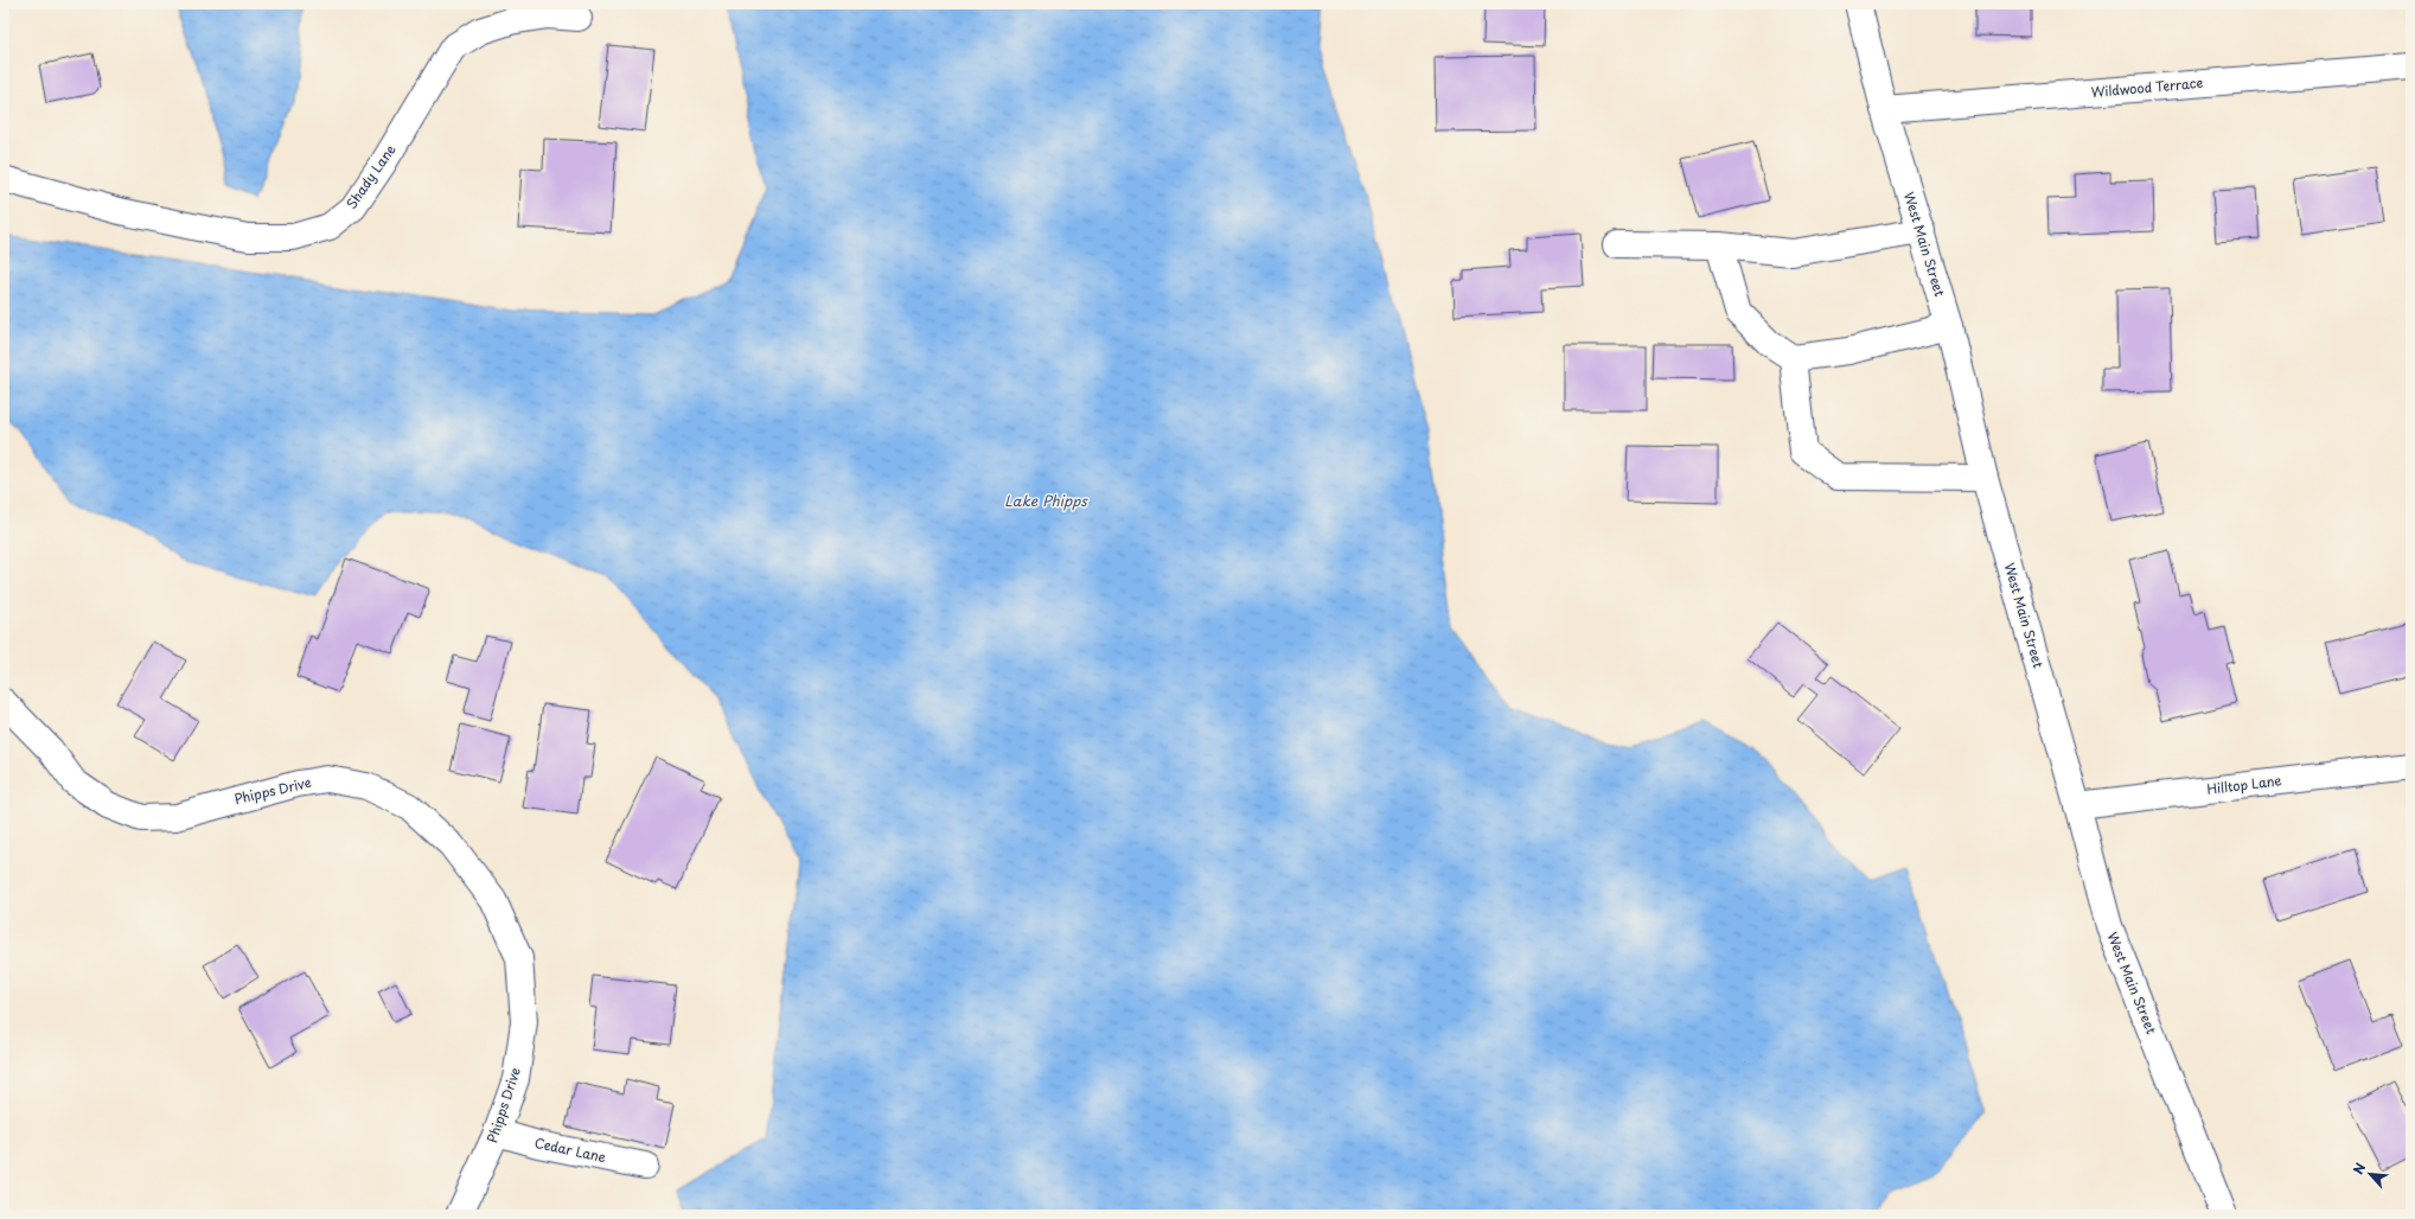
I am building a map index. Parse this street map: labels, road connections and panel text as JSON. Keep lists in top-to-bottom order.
{
  "streets": {
    "street": [
      "Wildwood Terrace",
      "Shady Lane",
      "West Main Street",
      "Hilltop Lane",
      "Phipps Drive",
      "Cedar Lane"
    ]
  },
  "crossings": [
    ["Wildwood Terrace", "West Main Street"],
    ["West Main Street", "Hilltop Lane"],
    ["Phipps Drive", "Cedar Lane"]
  ],
  "water": ["Lake Phipps"],
  "north": "top left"
}
